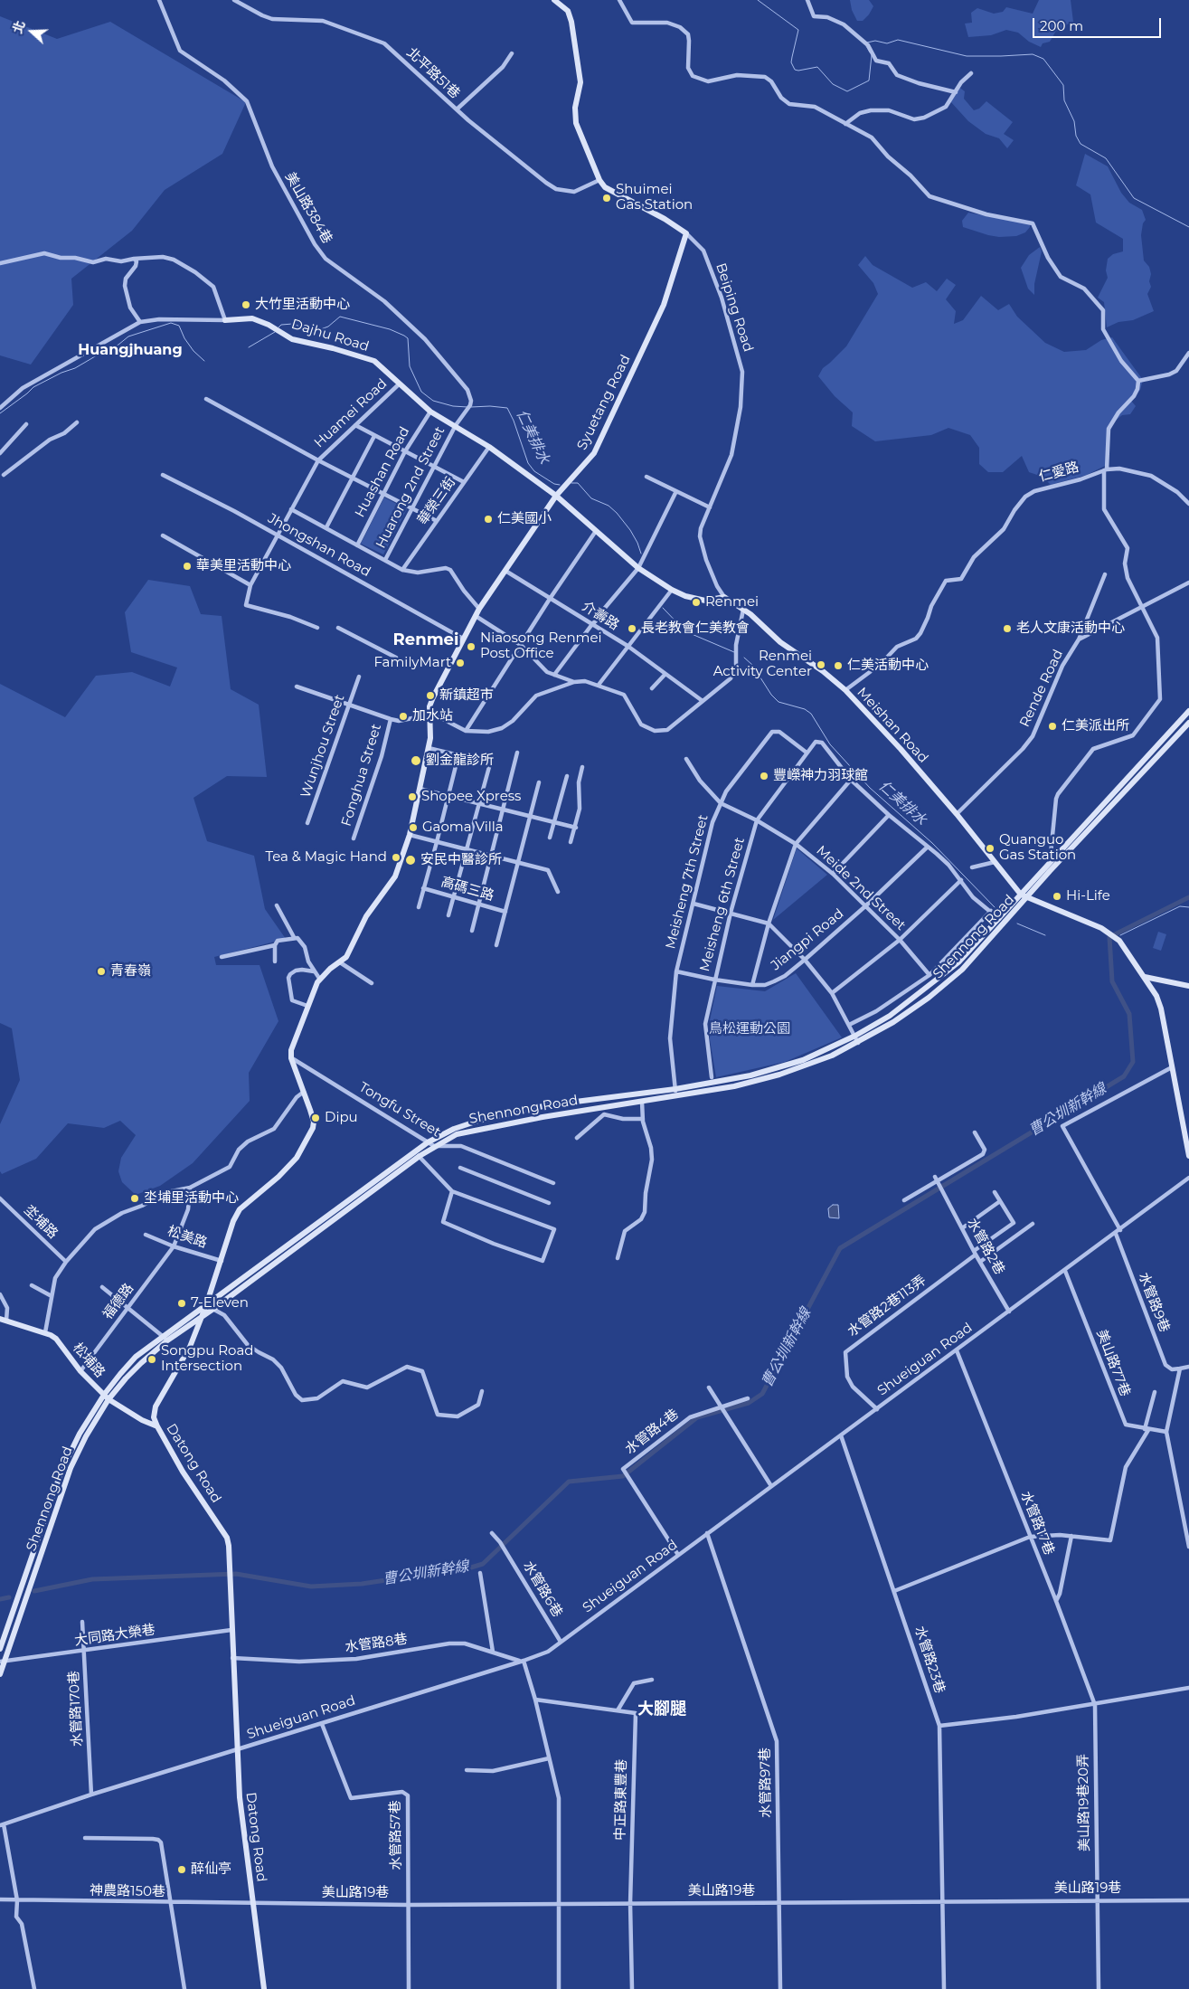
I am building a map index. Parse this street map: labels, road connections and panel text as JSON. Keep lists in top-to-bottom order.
{
  "streets": {
    "street": [
      "北平路51巷",
      "美山路384巷",
      "Beiping Road",
      "Dajhu Road",
      "Syuetang Road",
      "Huamei Road",
      "Huashan Road",
      "仁愛路",
      "Huarong 2nd Street",
      "華榮三街",
      "Jhongshan Road",
      "介壽路",
      "Rende Road",
      "Meishan Road",
      "Wunjhou Street",
      "Fonghua Street",
      "Meisheng 7th Street",
      "Meide 2nd Street",
      "高碼三路",
      "Meisheng 6th Street",
      "Shennong Road",
      "Jiangpi Road",
      "Tongfu Street",
      "坔埔路",
      "松美路",
      "水管路2巷",
      "福德路",
      "水管路9巷",
      "水管路2巷113弄",
      "Shueiguan Road",
      "松埔路",
      "美山路77巷",
      "水管路4巷",
      "Datong Road",
      "水管路17巷",
      "水管路6巷",
      "大同路大榮巷",
      "水管路8巷",
      "水管路23巷",
      "水管路170巷",
      "水管路97巷",
      "中正路東豐巷",
      "美山路19巷20弄",
      "水管路57巷",
      "美山路19巷",
      "神農路150巷"
    ]
  },
  "crossings": [
    ["北平路51巷", "Beiping Road"],
    ["美山路384巷", "Huarong 2nd Street"],
    ["Beiping Road", "Syuetang Road"],
    ["Beiping Road", "Meishan Road"],
    ["Dajhu Road", "Syuetang Road"],
    ["Dajhu Road", "Huamei Road"],
    ["Dajhu Road", "Huashan Road"],
    ["Dajhu Road", "Huarong 2nd Street"],
    ["Dajhu Road", "華榮三街"],
    ["Syuetang Road", "Jhongshan Road"],
    ["Syuetang Road", "介壽路"],
    ["Huamei Road", "Jhongshan Road"],
    ["仁愛路", "Meishan Road"],
    ["Rende Road", "Meishan Road"],
    ["Meishan Road", "Shennong Road"],
    ["Meisheng 7th Street", "Meide 2nd Street"],
    ["Meisheng 7th Street", "Meisheng 6th Street"],
    ["Meisheng 7th Street", "Shennong Road"],
    ["Meisheng 7th Street", "Jiangpi Road"],
    ["Meide 2nd Street", "Meisheng 6th Street"],
    ["Meide 2nd Street", "Jiangpi Road"],
    ["Meisheng 6th Street", "Jiangpi Road"],
    ["Shennong Road", "Tongfu Street"],
    ["Shennong Road", "松埔路"],
    ["Shennong Road", "Datong Road"],
    ["Shennong Road", "大同路大榮巷"],
    ["Tongfu Street", "Datong Road"],
    ["松美路", "福德路"],
    ["松美路", "Datong Road"],
    ["水管路2巷", "水管路2巷113弄"],
    ["水管路2巷", "Shueiguan Road"],
    ["福德路", "松埔路"],
    ["水管路9巷", "Shueiguan Road"],
    ["水管路2巷113弄", "Shueiguan Road"],
    ["Shueiguan Road", "美山路77巷"],
    ["Shueiguan Road", "水管路4巷"],
    ["Shueiguan Road", "Datong Road"],
    ["Shueiguan Road", "水管路17巷"],
    ["Shueiguan Road", "水管路6巷"],
    ["Shueiguan Road", "水管路8巷"],
    ["Shueiguan Road", "水管路23巷"],
    ["Shueiguan Road", "水管路170巷"],
    ["Shueiguan Road", "水管路97巷"],
    ["Shueiguan Road", "水管路57巷"],
    ["松埔路", "Datong Road"],
    ["Datong Road", "大同路大榮巷"],
    ["Datong Road", "水管路8巷"],
    ["Datong Road", "美山路19巷"],
    ["Datong Road", "神農路150巷"],
    ["水管路17巷", "美山路19巷20弄"],
    ["大同路大榮巷", "水管路170巷"],
    ["水管路23巷", "美山路19巷"],
    ["水管路97巷", "美山路19巷"],
    ["中正路東豐巷", "美山路19巷"],
    ["美山路19巷20弄", "美山路19巷"],
    ["水管路57巷", "美山路19巷"],
    ["美山路19巷", "神農路150巷"]
  ],
  "districts": ["Huangjhuang", "Renmei", "大腳腿"],
  "water": ["仁美排水", "曹公圳新幹線"],
  "parks": ["鳥松運動公園"],
  "places": [
    "Shuimei Gas Station",
    "大竹里活動中心",
    "仁美國小",
    "華美里活動中心",
    "Renmei",
    "長老教會仁美教會",
    "老人文康活動中心",
    "Niaosong Renmei Post Office",
    "FamilyMart",
    "Renmei Activity Center",
    "仁美活動中心",
    "新鎮超市",
    "加水站",
    "仁美派出所",
    "劉金龍診所",
    "豐嶸神力羽球館",
    "Shopee Xpress",
    "Gaoma Villa",
    "Quanguo Gas Station",
    "Tea & Magic Hand",
    "安民中醫診所",
    "Hi-Life",
    "青春嶺",
    "Dipu",
    "坔埔里活動中心",
    "7-Eleven",
    "Songpu Road Intersection",
    "醉仙亭"
  ],
  "scale_bar": "200 m",
  "north": "left"
}
